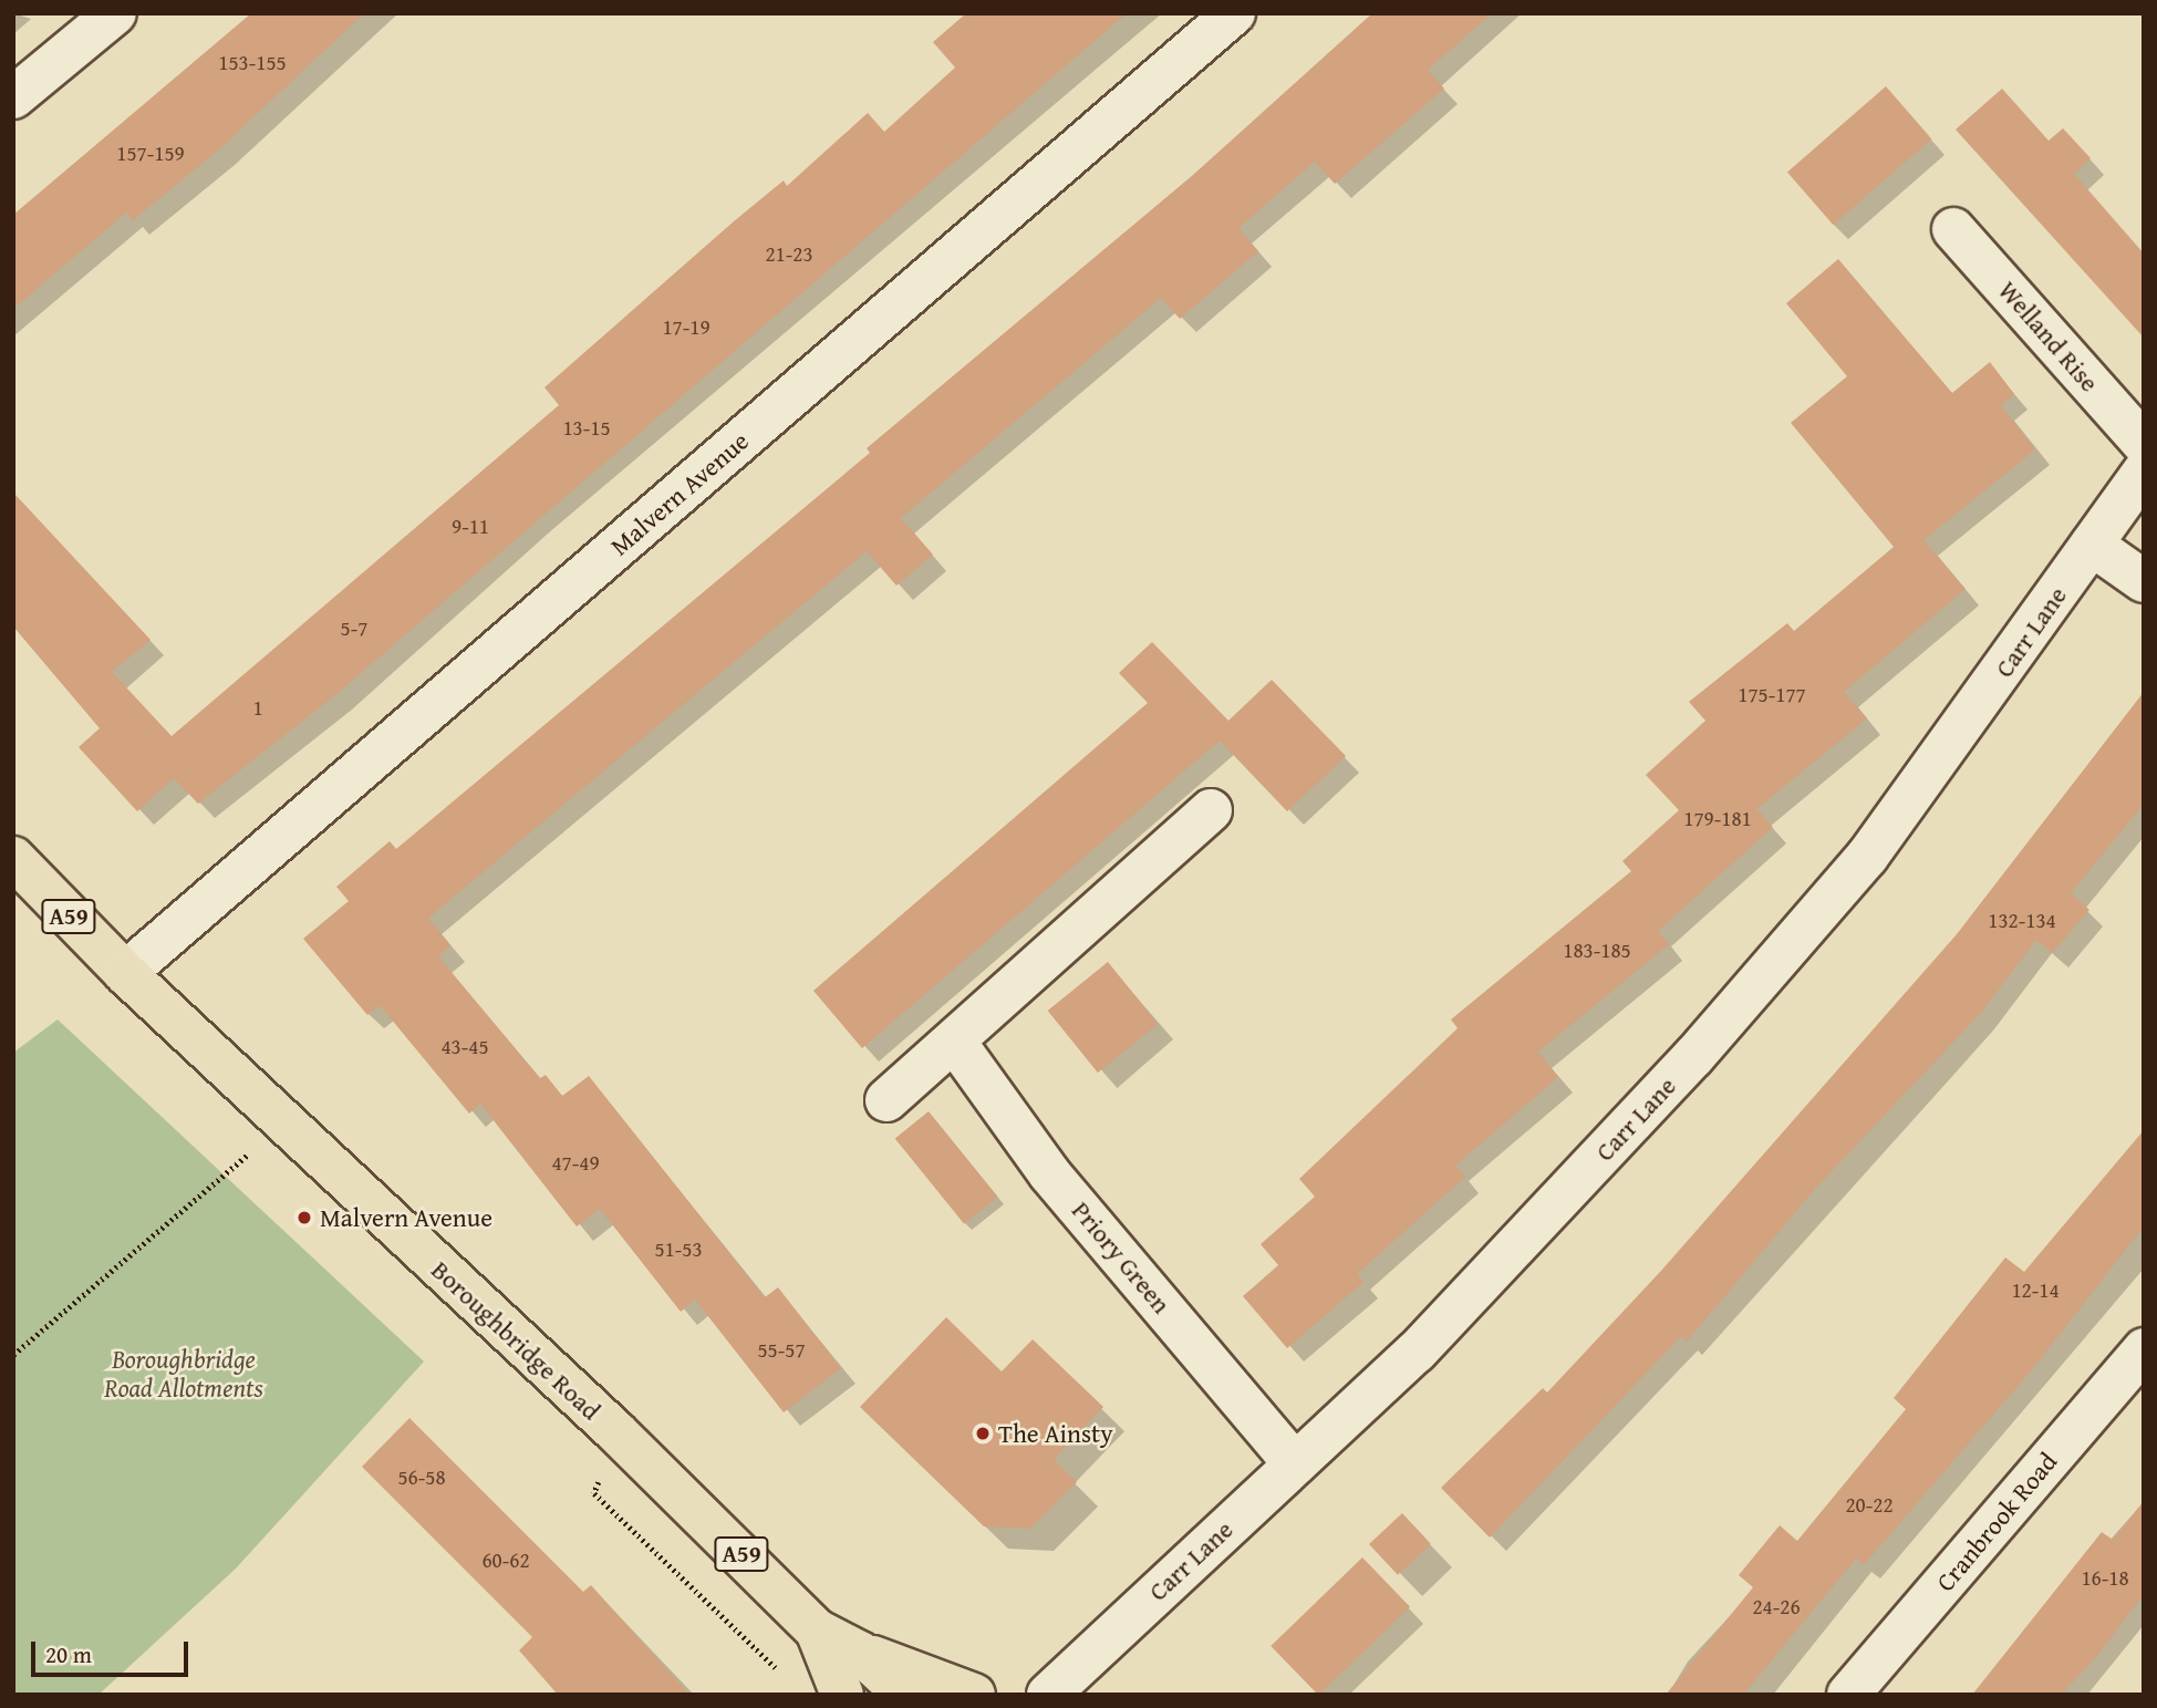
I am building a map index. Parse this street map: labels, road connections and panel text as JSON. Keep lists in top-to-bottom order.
{
  "streets": {
    "main road": ["A59", "Boroughbridge Road"],
    "street": [
      "Welland Rise",
      "Malvern Avenue",
      "Carr Lane",
      "Priory Green",
      "Cranbrook Road"
    ]
  },
  "crossings": [
    ["Malvern Avenue", "Boroughbridge Road"],
    ["Carr Lane", "Priory Green"]
  ],
  "parks": ["Boroughbridge Road Allotments"],
  "places": ["Malvern Avenue", "The Ainsty"],
  "house_numbers": [
    "153-155",
    "157-159",
    "21-23",
    "17-19",
    "13-15",
    "9-11",
    "5-7",
    "175-177",
    "1",
    "179-181",
    "132-134",
    "183-185",
    "43-45",
    "47-49",
    "51-53",
    "12-14",
    "55-57",
    "56-58",
    "20-22",
    "60-62",
    "16-18",
    "24-26"
  ],
  "scale_bar": "20 m"
}
